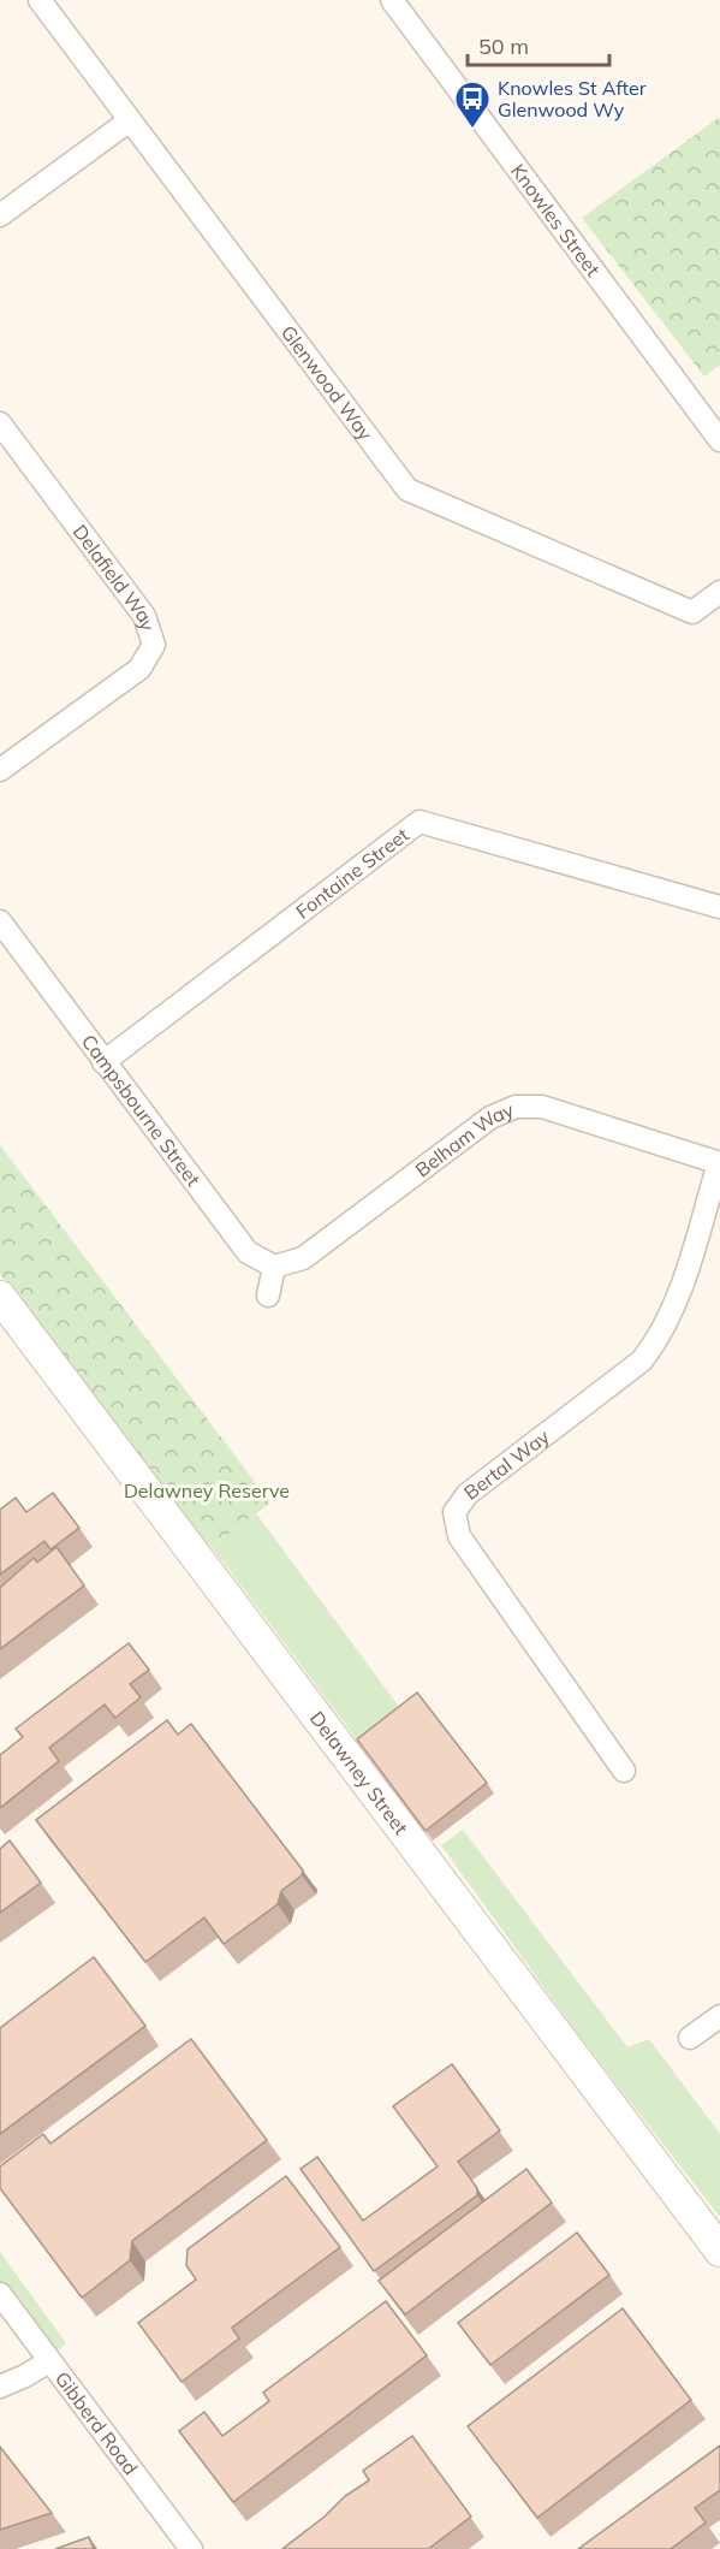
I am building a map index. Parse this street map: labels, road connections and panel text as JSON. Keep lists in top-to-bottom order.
{
  "streets": {
    "street": [
      "Knowles Street",
      "Glenwood Way",
      "Delafield Way",
      "Fontaine Street",
      "Campsbourne Street",
      "Belham Way",
      "Bertal Way",
      "Delawney Street",
      "Gibberd Road"
    ]
  },
  "crossings": [
    ["Fontaine Street", "Campsbourne Street"],
    ["Campsbourne Street", "Belham Way"],
    ["Belham Way", "Bertal Way"]
  ],
  "parks": ["Delawney Reserve"],
  "places": {
    "bus stop": ["Knowles St After Glenwood Wy"]
  },
  "scale_bar": "50 m"
}
